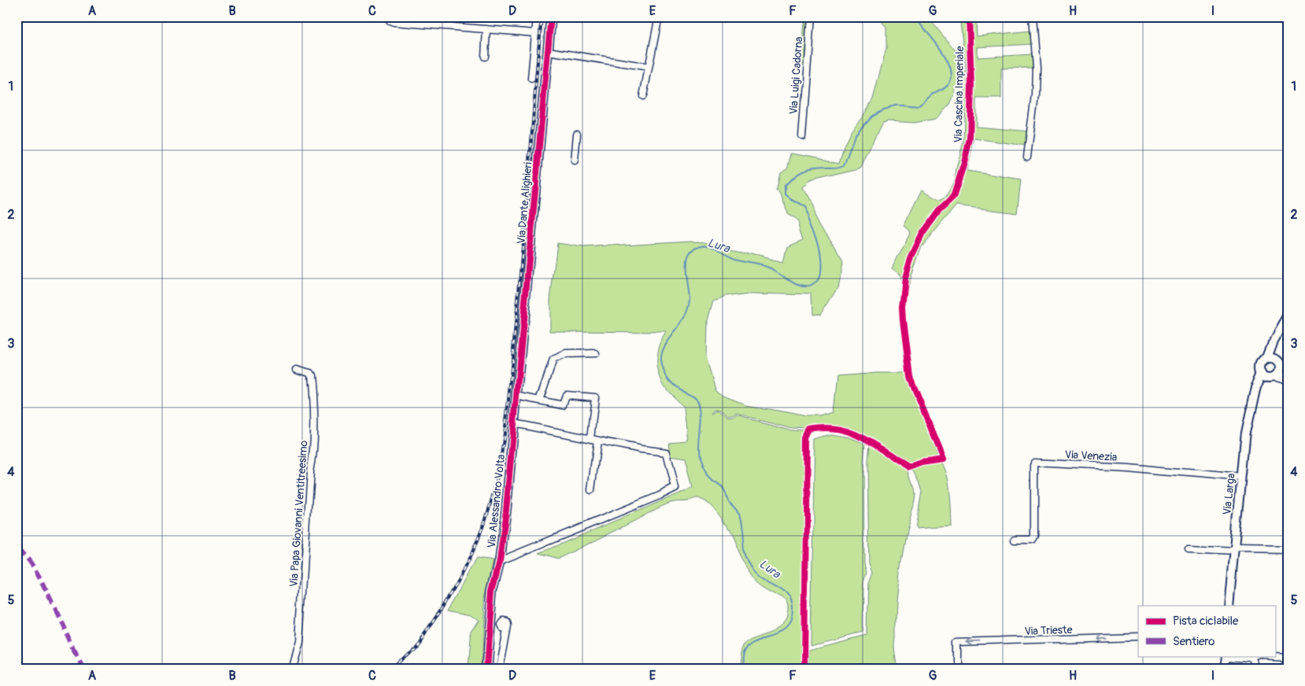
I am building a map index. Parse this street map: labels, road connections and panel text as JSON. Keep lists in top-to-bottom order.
{
  "streets": {
    "street": [
      "Via Luigi Cadorna",
      "Via Dante Alighieri",
      "Via Venezia",
      "Via Larga",
      "Via Alessandro Volta",
      "Via Papa Giovanni Ventitreesimo",
      "Via Trieste"
    ],
    "cycle path": ["Via Cascina Imperiale"]
  },
  "crossings": [
    ["Via Dante Alighieri", "Via Alessandro Volta"],
    ["Via Venezia", "Via Larga"]
  ],
  "one_way": ["Via Trieste"],
  "water": ["Lura"],
  "legend": ["Pista ciclabile", "Sentiero"],
  "grid": {
    "columns": [
      "A",
      "B",
      "C",
      "D",
      "E",
      "F",
      "G",
      "H",
      "I"
    ],
    "rows": [
      "1",
      "2",
      "3",
      "4",
      "5"
    ]
  }
}
